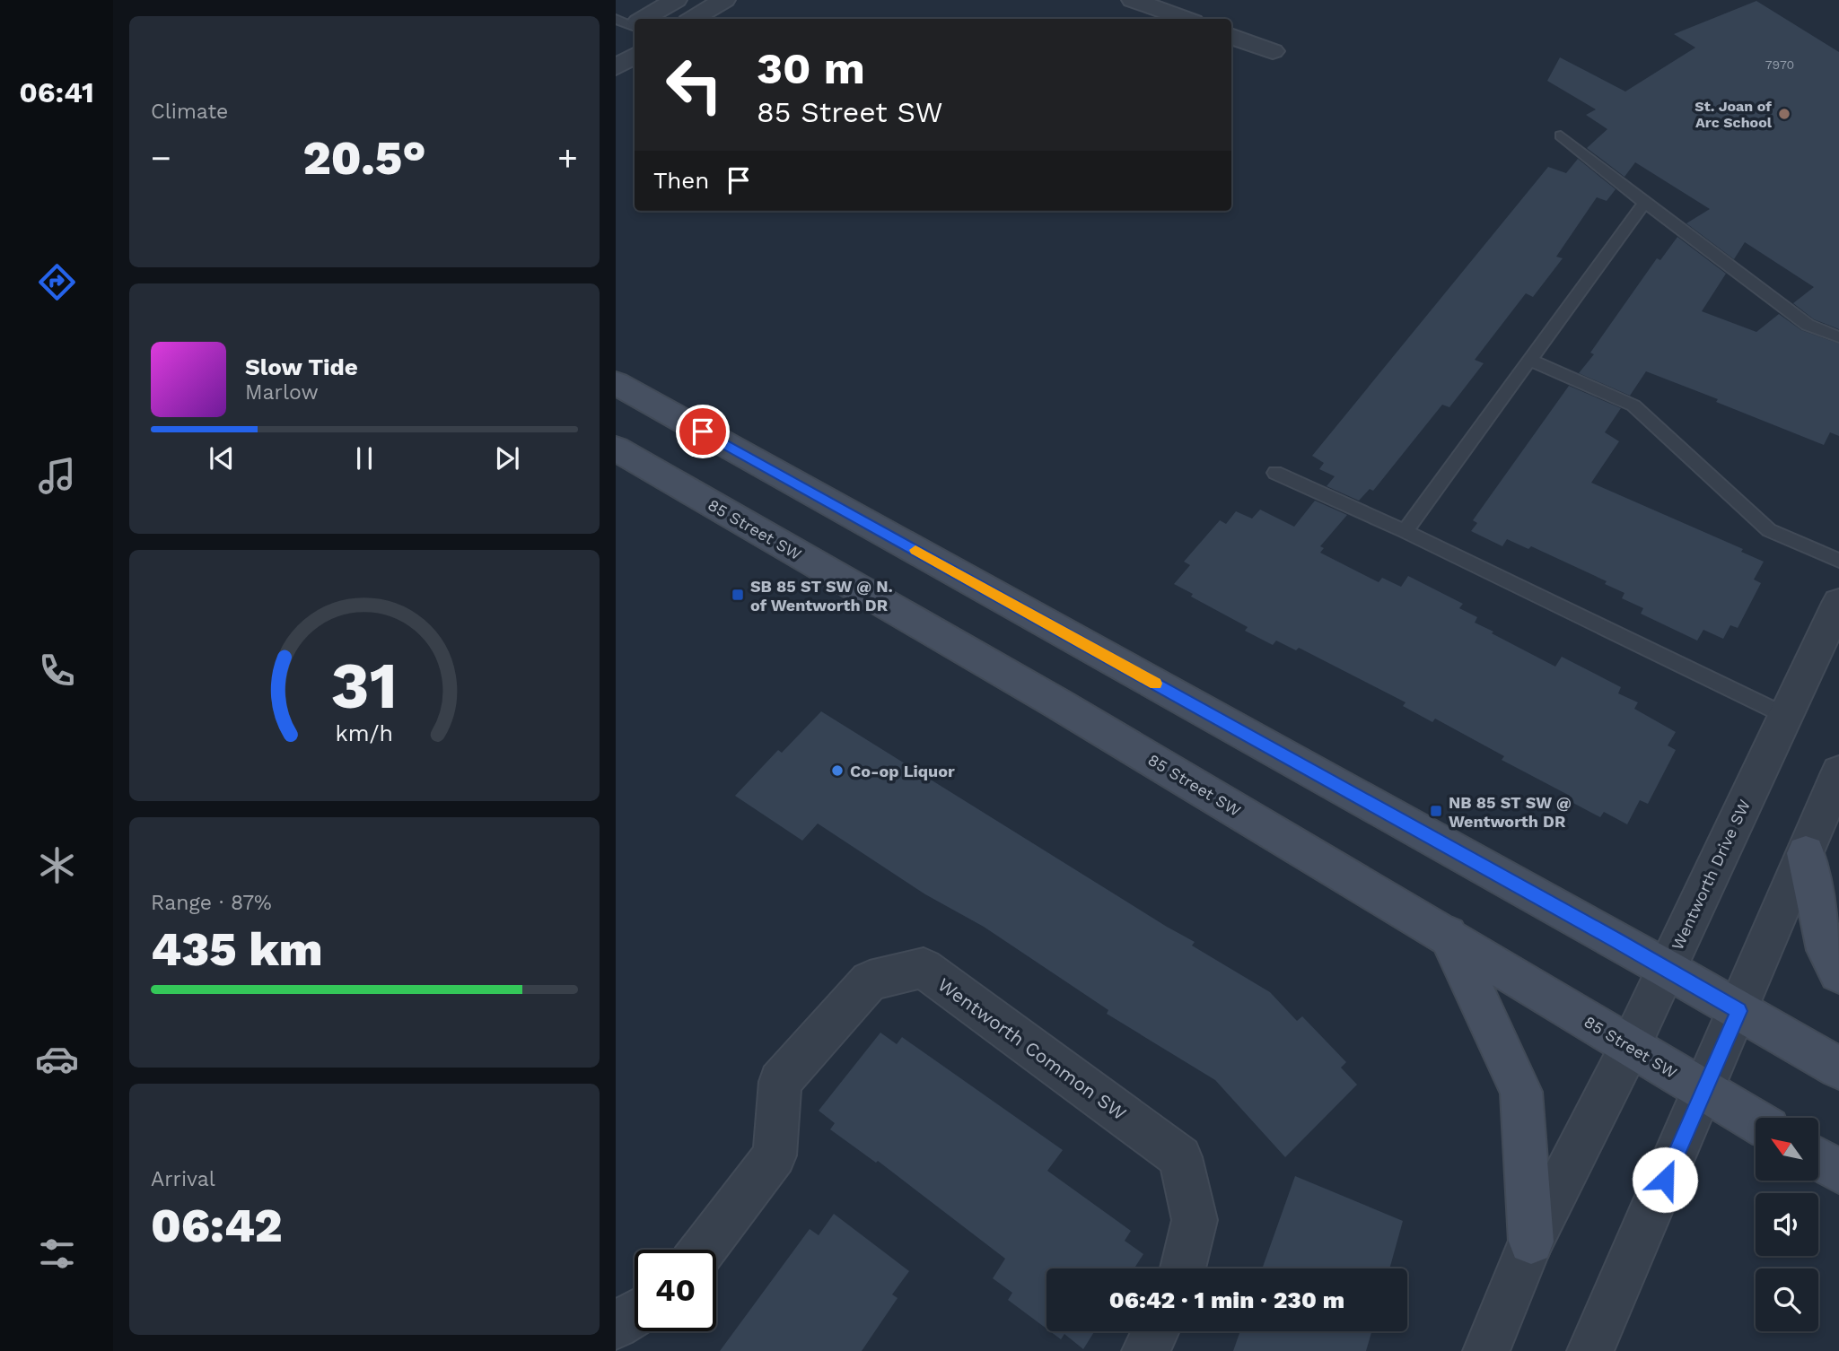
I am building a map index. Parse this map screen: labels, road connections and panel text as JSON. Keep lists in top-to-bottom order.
{
  "streets": {
    "main road": ["85 Street SW"],
    "street": ["Wentworth Drive SW", "Wentworth Common SW"]
  },
  "crossings": [
    ["85 Street SW", "Wentworth Drive SW"]
  ],
  "places": {
    "other": ["St. Joan of Arc School", "Co-op Liquor"],
    "transit": ["SB 85 ST SW @ N. of Wentworth DR", "NB 85 ST SW @ Wentworth DR"]
  },
  "house_numbers": ["7970"],
  "north": "top left",
  "page": {
    "tabs": "06:41",
    "tile": [
      "Climate",
      ["Range · 87%", "435 km"],
      ["Arrival", "06:42"]
    ],
    "turn": ["30 m", "85 Street SW"],
    "heat": ["−", "20.5°", "+"],
    "then": "Then",
    "song": ["Slow Tide", "Marlow"],
    "limit": "40",
    "trip": "06:42 · 1 min · 230 m",
    "gauge": ["31", "km/h"]
  }
}
